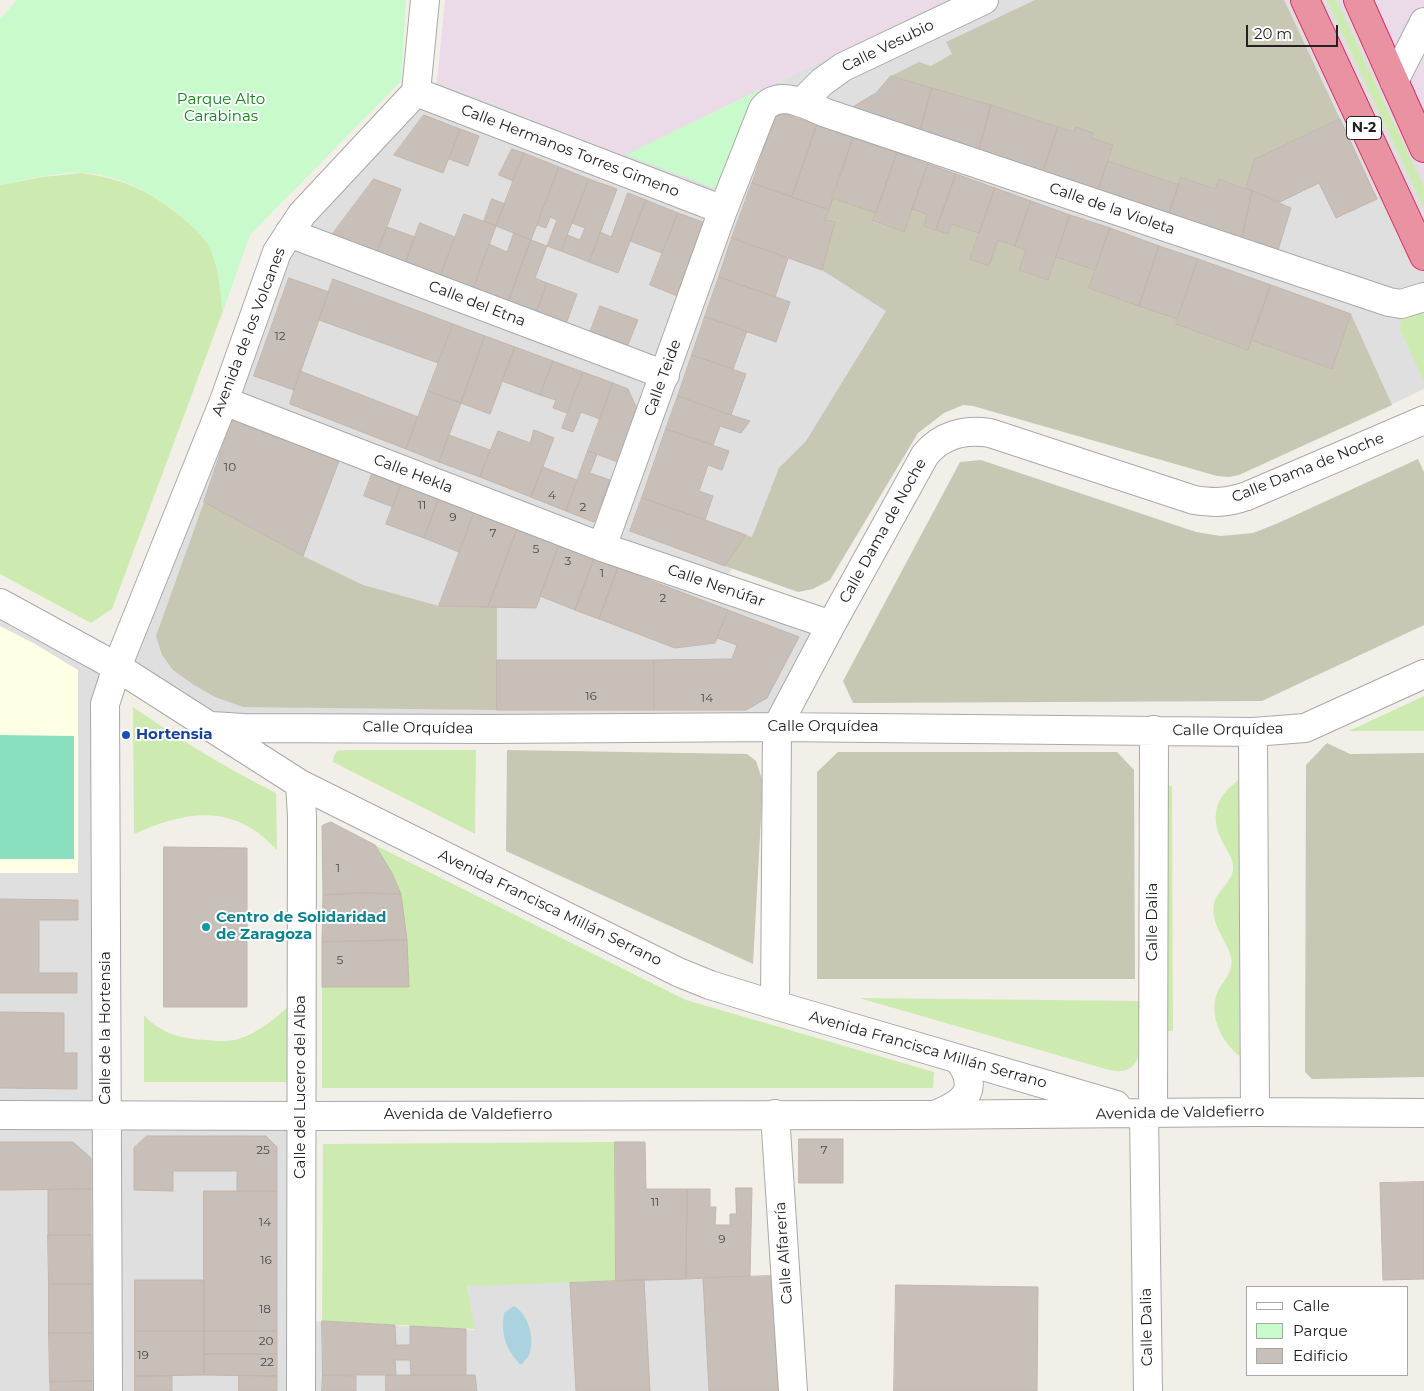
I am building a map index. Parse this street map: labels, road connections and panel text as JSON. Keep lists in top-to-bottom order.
{
  "streets": {
    "highway": ["N-2"],
    "street": [
      "Calle Vesubio",
      "Calle Hermanos Torres Gimeno",
      "Calle de la Violeta",
      "Calle del Etna",
      "Avenida de los Volcanes",
      "Calle Teide",
      "Calle Dama de Noche",
      "Calle Hekla",
      "Calle Nenúfar",
      "Calle Orquídea",
      "Avenida Francisca Millán Serrano",
      "Calle Dalia",
      "Calle de la Hortensia",
      "Calle del Lucero del Alba",
      "Avenida de Valdefierro",
      "Calle Alfarería"
    ]
  },
  "crossings": [
    ["Calle Vesubio", "Calle de la Violeta"],
    ["Calle Hermanos Torres Gimeno", "Calle de la Violeta"],
    ["Calle Hermanos Torres Gimeno", "Avenida de los Volcanes"],
    ["Calle Hermanos Torres Gimeno", "Calle Teide"],
    ["Calle de la Violeta", "Calle Teide"],
    ["Calle del Etna", "Avenida de los Volcanes"],
    ["Calle del Etna", "Calle Teide"],
    ["Avenida de los Volcanes", "Calle Hekla"],
    ["Avenida de los Volcanes", "Avenida Francisca Millán Serrano"],
    ["Avenida de los Volcanes", "Calle de la Hortensia"],
    ["Calle Teide", "Calle Hekla"],
    ["Calle Teide", "Calle Nenúfar"],
    ["Calle Dama de Noche", "Calle Nenúfar"],
    ["Calle Dama de Noche", "Calle Orquídea"],
    ["Calle Dama de Noche", "Avenida Francisca Millán Serrano"],
    ["Calle Hekla", "Calle Nenúfar"],
    ["Calle Orquídea", "Avenida Francisca Millán Serrano"],
    ["Calle Orquídea", "Calle Dalia"],
    ["Avenida Francisca Millán Serrano", "Calle Dalia"],
    ["Avenida Francisca Millán Serrano", "Calle de la Hortensia"],
    ["Avenida Francisca Millán Serrano", "Calle del Lucero del Alba"],
    ["Avenida Francisca Millán Serrano", "Avenida de Valdefierro"],
    ["Calle Dalia", "Avenida de Valdefierro"],
    ["Calle de la Hortensia", "Avenida de Valdefierro"],
    ["Calle del Lucero del Alba", "Avenida de Valdefierro"],
    ["Avenida de Valdefierro", "Calle Alfarería"]
  ],
  "parks": ["Parque Alto Carabinas"],
  "places": ["Hortensia", "Centro de Solidaridad de Zaragoza"],
  "house_numbers": [
    "12",
    "10",
    "4",
    "11",
    "2",
    "9",
    "7",
    "5",
    "3",
    "1",
    "2",
    "16",
    "14",
    "1",
    "5",
    "25",
    "7",
    "11",
    "14",
    "9",
    "16",
    "18",
    "20",
    "19",
    "22"
  ],
  "legend": ["Calle", "Parque", "Edificio"],
  "scale_bar": "20 m"
}
